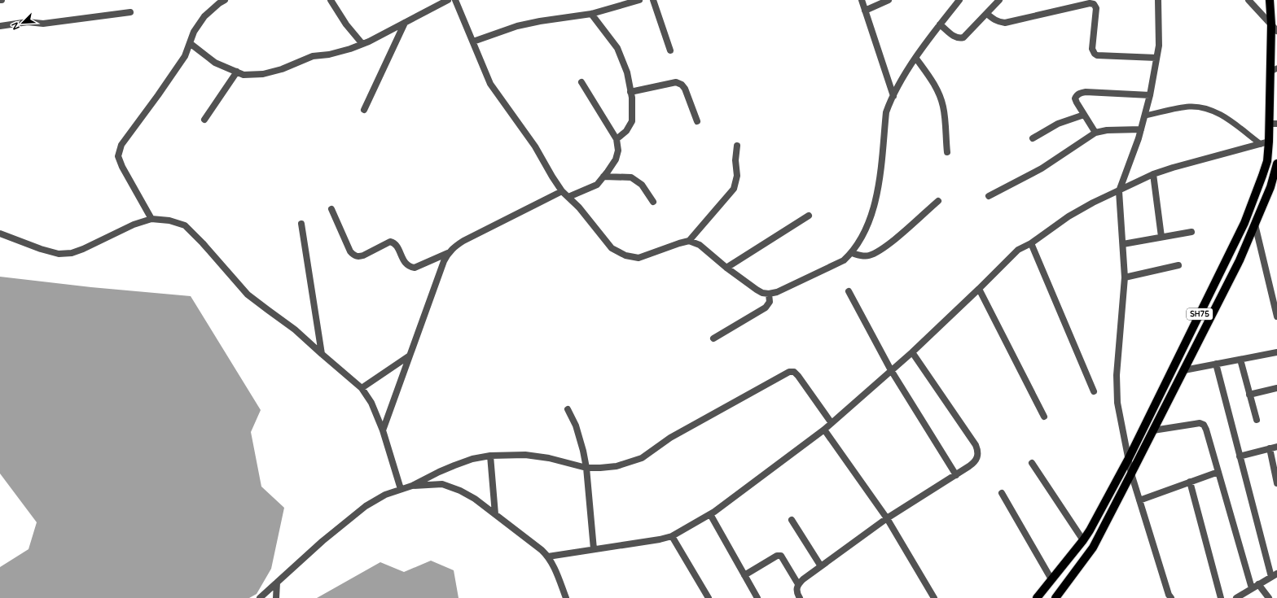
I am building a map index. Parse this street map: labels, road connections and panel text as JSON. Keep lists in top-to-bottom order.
{
  "streets": {
    "main road": ["SH75"]
  },
  "north": "bottom left"
}
